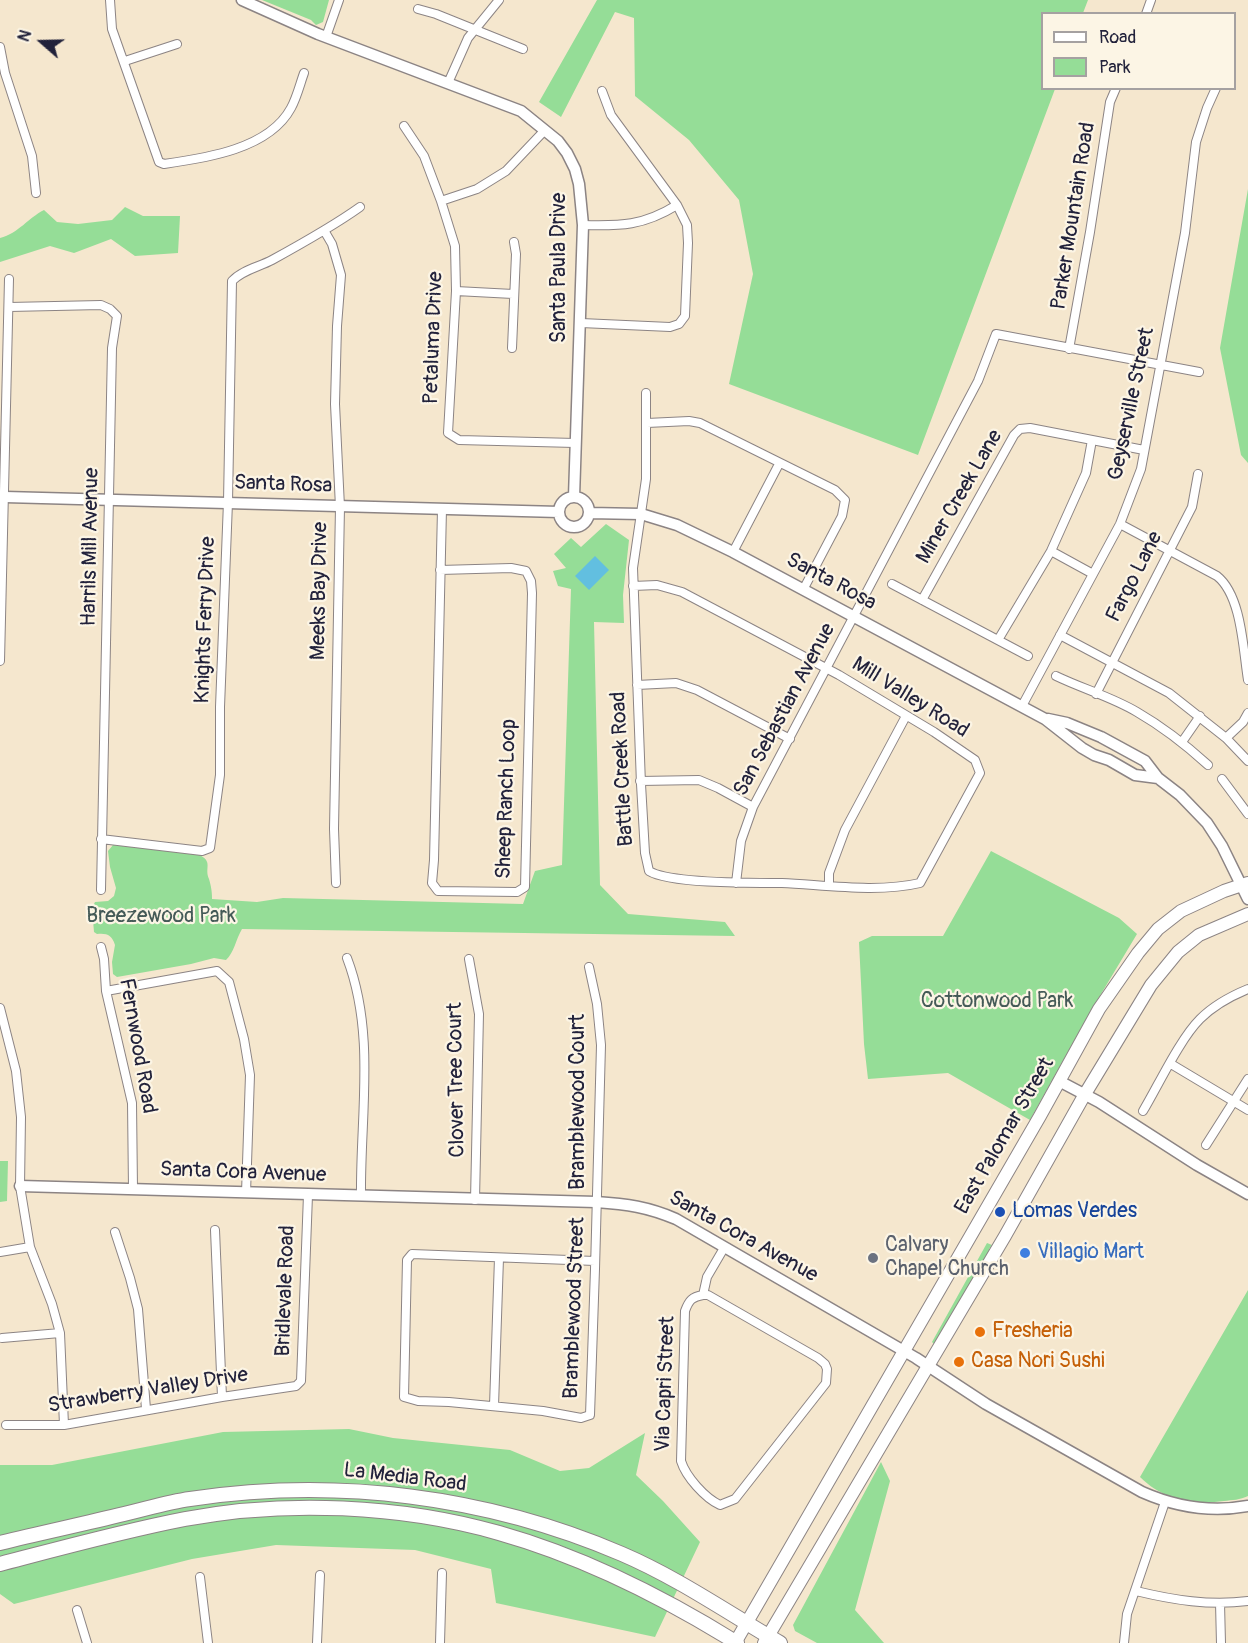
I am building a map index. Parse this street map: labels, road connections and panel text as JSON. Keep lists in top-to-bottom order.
{
  "streets": {
    "main road": ["East Palomar Street", "La Media Road"],
    "street": [
      "Parker Mountain Road",
      "Santa Paula Drive",
      "Petaluma Drive",
      "Geyserville Street",
      "Santa Rosa",
      "Miner Creek Lane",
      "Harrils Mill Avenue",
      "Fargo Lane",
      "Meeks Bay Drive",
      "Knights Ferry Drive",
      "Mill Valley Road",
      "San Sebastian Avenue",
      "Battle Creek Road",
      "Sheep Ranch Loop",
      "Fernwood Road",
      "Clover Tree Court",
      "Bramblewood Court",
      "Santa Cora Avenue",
      "Bridlevale Road",
      "Bramblewood Street",
      "Via Capri Street",
      "Strawberry Valley Drive"
    ]
  },
  "crossings": [
    ["Parker Mountain Road", "San Sebastian Avenue"],
    ["Santa Paula Drive", "Petaluma Drive"],
    ["Santa Paula Drive", "Santa Rosa"],
    ["Geyserville Street", "Santa Rosa"],
    ["Geyserville Street", "Miner Creek Lane"],
    ["Santa Rosa", "Harrils Mill Avenue"],
    ["Santa Rosa", "Meeks Bay Drive"],
    ["Santa Rosa", "Knights Ferry Drive"],
    ["Santa Rosa", "San Sebastian Avenue"],
    ["Santa Rosa", "Battle Creek Road"],
    ["Santa Rosa", "Sheep Ranch Loop"],
    ["Santa Rosa", "East Palomar Street"],
    ["Harrils Mill Avenue", "Knights Ferry Drive"],
    ["Meeks Bay Drive", "Knights Ferry Drive"],
    ["Mill Valley Road", "San Sebastian Avenue"],
    ["Mill Valley Road", "Battle Creek Road"],
    ["San Sebastian Avenue", "Battle Creek Road"],
    ["Fernwood Road", "Santa Cora Avenue"],
    ["Clover Tree Court", "Santa Cora Avenue"],
    ["Bramblewood Court", "Santa Cora Avenue"],
    ["Bramblewood Court", "Bramblewood Street"],
    ["East Palomar Street", "Santa Cora Avenue"],
    ["East Palomar Street", "La Media Road"],
    ["Santa Cora Avenue", "Bridlevale Road"],
    ["Santa Cora Avenue", "Bramblewood Street"],
    ["Santa Cora Avenue", "Via Capri Street"],
    ["Bridlevale Road", "Strawberry Valley Drive"]
  ],
  "parks": ["Breezewood Park", "Cottonwood Park"],
  "places": [
    "Lomas Verdes",
    "Villagio Mart",
    "Calvary Chapel Church",
    "Fresheria",
    "Casa Nori Sushi"
  ],
  "legend": ["Road", "Park"],
  "north": "left"
}
